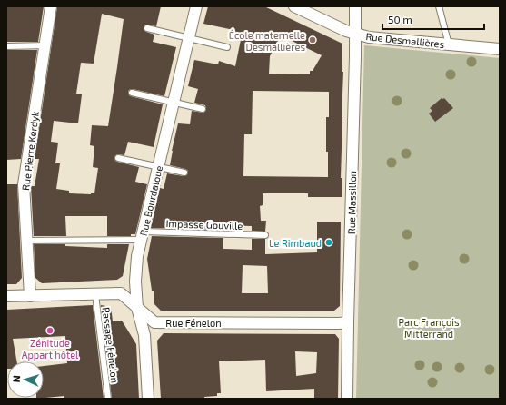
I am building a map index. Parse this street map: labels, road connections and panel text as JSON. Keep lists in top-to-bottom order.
{
  "streets": {
    "street": [
      "Rue Desmallières",
      "Rue Pierre Kerdyk",
      "Rue Bourdaloue",
      "Rue Massillon",
      "Rue Fénelon"
    ],
    "lane": ["Impasse Gouville", "Passage Fénelon"]
  },
  "crossings": [
    ["Rue Desmallières", "Rue Massillon"],
    ["Rue Pierre Kerdyk", "Impasse Gouville"],
    ["Rue Pierre Kerdyk", "Rue Fénelon"],
    ["Rue Bourdaloue", "Impasse Gouville"],
    ["Rue Bourdaloue", "Rue Fénelon"],
    ["Rue Massillon", "Rue Fénelon"],
    ["Rue Fénelon", "Passage Fénelon"]
  ],
  "parks": ["Parc François Mitterrand"],
  "places": ["École maternelle Desmallières", "Le Rimbaud", "Zénitude Appart hôtel"],
  "scale_bar": "50 m",
  "north": "left"
}
